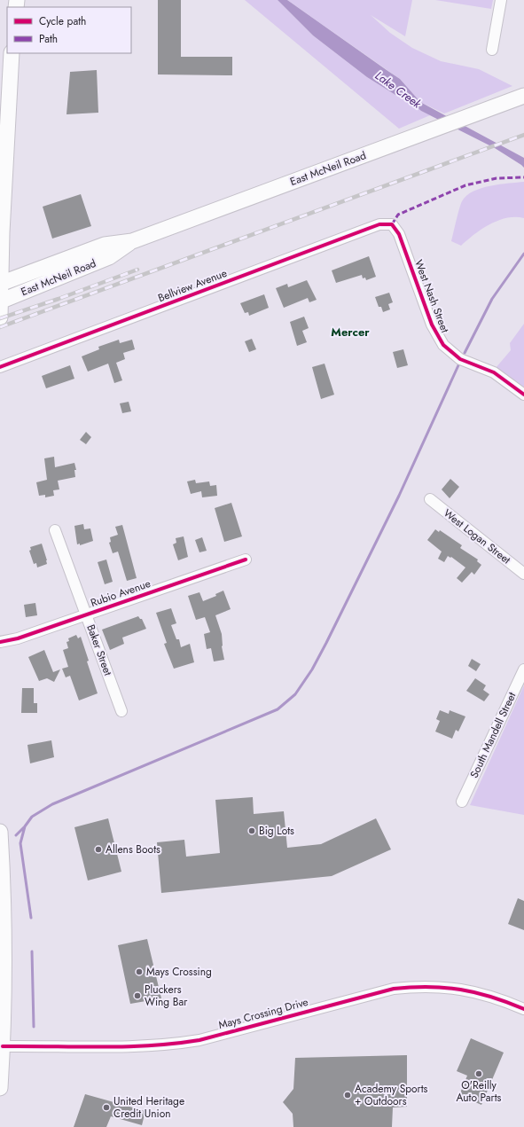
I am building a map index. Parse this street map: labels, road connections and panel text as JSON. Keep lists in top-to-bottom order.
{
  "streets": {
    "street": [
      "East McNeil Road",
      "Bellview Avenue",
      "West Nash Street",
      "West Logan Street",
      "Rubio Avenue",
      "Baker Street",
      "South Mandell Street",
      "Mays Crossing Drive"
    ]
  },
  "crossings": [
    ["Bellview Avenue", "West Nash Street"],
    ["Rubio Avenue", "Baker Street"]
  ],
  "districts": ["Mercer"],
  "water": ["Lake Creek"],
  "places": [
    "Big Lots",
    "Allens Boots",
    "Mays Crossing",
    "Pluckers Wing Bar",
    "O'Reilly Auto Parts",
    "Academy Sports + Outdoors",
    "United Heritage Credit Union"
  ],
  "legend": ["Cycle path", "Path"]
}
